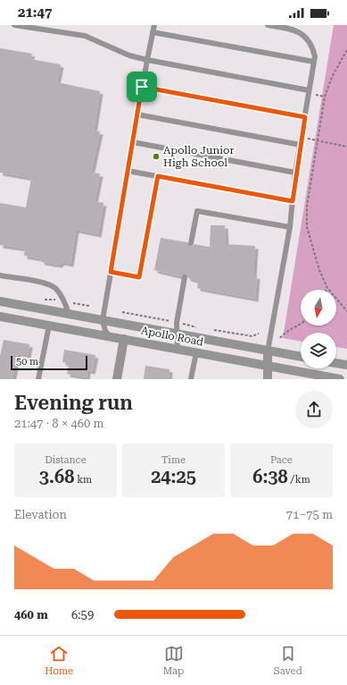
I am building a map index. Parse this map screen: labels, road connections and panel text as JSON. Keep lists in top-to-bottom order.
{
  "streets": {
    "street": ["Apollo Road"]
  },
  "places": ["Apollo Junior High School"],
  "scale_bar": "50 m",
  "north": "bottom",
  "page": {
    "status": "21:47",
    "scale": "50 m",
    "heading": ["Evening run", "21:47 · 8 × 460 m"],
    "stats": [
      ["Distance", "3.68 km"],
      ["Time", "24:25"],
      ["Pace", "6:38 /km"]
    ],
    "chart": ["Elevation", "71–75 m"],
    "list": [
      {
        "name": "460 m",
        "note": "6:59"
      }
    ],
    "tabs": ["Home", "Map", "Saved"]
  }
}
